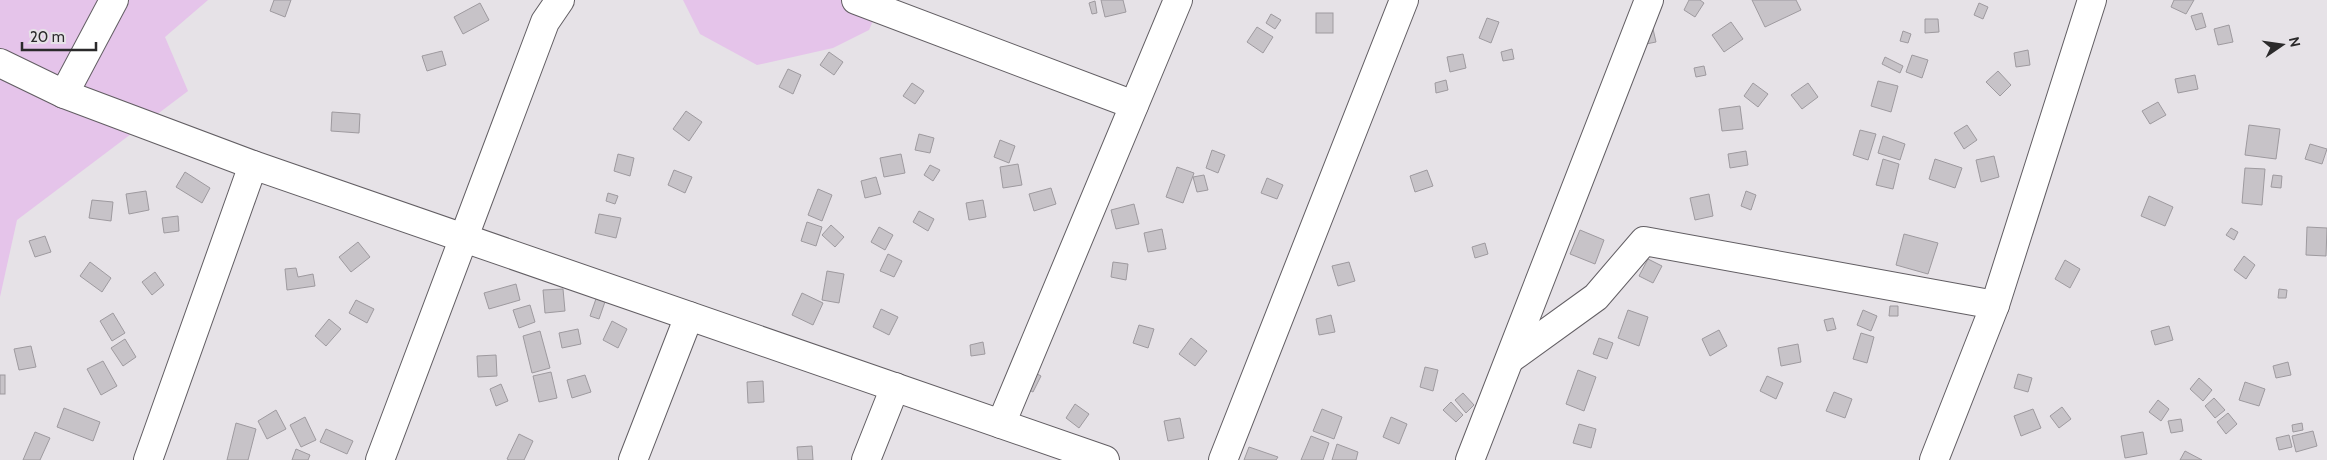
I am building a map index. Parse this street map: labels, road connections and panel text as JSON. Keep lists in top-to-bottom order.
{
  "scale_bar": "20 m",
  "north": "right"
}
